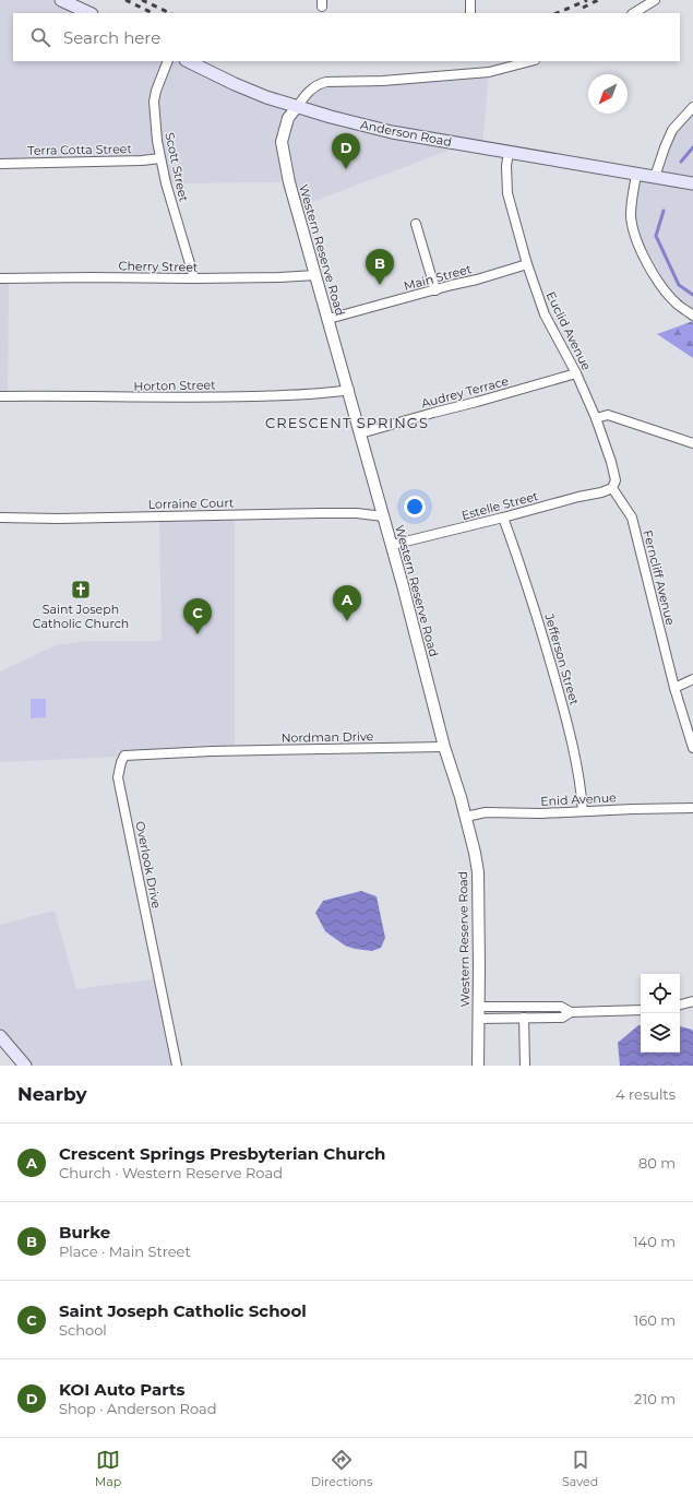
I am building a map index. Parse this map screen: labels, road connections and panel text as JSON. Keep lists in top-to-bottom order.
{
  "streets": {
    "main road": ["Anderson Road"],
    "street": [
      "Terra Cotta Street",
      "Scott Street",
      "Western Reserve Road",
      "Cherry Street",
      "Main Street",
      "Euclid Avenue",
      "Horton Street",
      "Audrey Terrace",
      "Lorraine Court",
      "Estelle Street",
      "Ferncliff Avenue",
      "Jefferson Street",
      "Nordman Drive",
      "Enid Avenue",
      "Overlook Drive"
    ]
  },
  "crossings": [
    ["Anderson Road", "Western Reserve Road"],
    ["Anderson Road", "Euclid Avenue"],
    ["Terra Cotta Street", "Scott Street"],
    ["Scott Street", "Cherry Street"],
    ["Western Reserve Road", "Cherry Street"],
    ["Western Reserve Road", "Main Street"],
    ["Western Reserve Road", "Horton Street"],
    ["Western Reserve Road", "Audrey Terrace"],
    ["Western Reserve Road", "Lorraine Court"],
    ["Western Reserve Road", "Estelle Street"],
    ["Western Reserve Road", "Nordman Drive"],
    ["Western Reserve Road", "Enid Avenue"],
    ["Main Street", "Euclid Avenue"],
    ["Euclid Avenue", "Audrey Terrace"],
    ["Estelle Street", "Ferncliff Avenue"],
    ["Estelle Street", "Jefferson Street"],
    ["Jefferson Street", "Enid Avenue"],
    ["Nordman Drive", "Overlook Drive"]
  ],
  "districts": ["CRESCENT SPRINGS"],
  "places": {
    "church": ["Saint Joseph Catholic Church"]
  },
  "north": "bottom left",
  "page": {
    "search": "Search here",
    "pins": [
      "D",
      "B",
      "A",
      "C"
    ],
    "heading": ["Nearby", "4 results"],
    "list": [
      {
        "mark": "A",
        "name": "Crescent Springs Presbyterian Church",
        "note": "Church · Western Reserve Road",
        "value": "80 m"
      },
      {
        "mark": "B",
        "name": "Burke",
        "note": "Place · Main Street",
        "value": "140 m"
      },
      {
        "mark": "C",
        "name": "Saint Joseph Catholic School",
        "note": "School",
        "value": "160 m"
      },
      {
        "mark": "D",
        "name": "KOI Auto Parts",
        "note": "Shop · Anderson Road",
        "value": "210 m"
      }
    ],
    "nav": ["Map", "Directions", "Saved"]
  }
}
